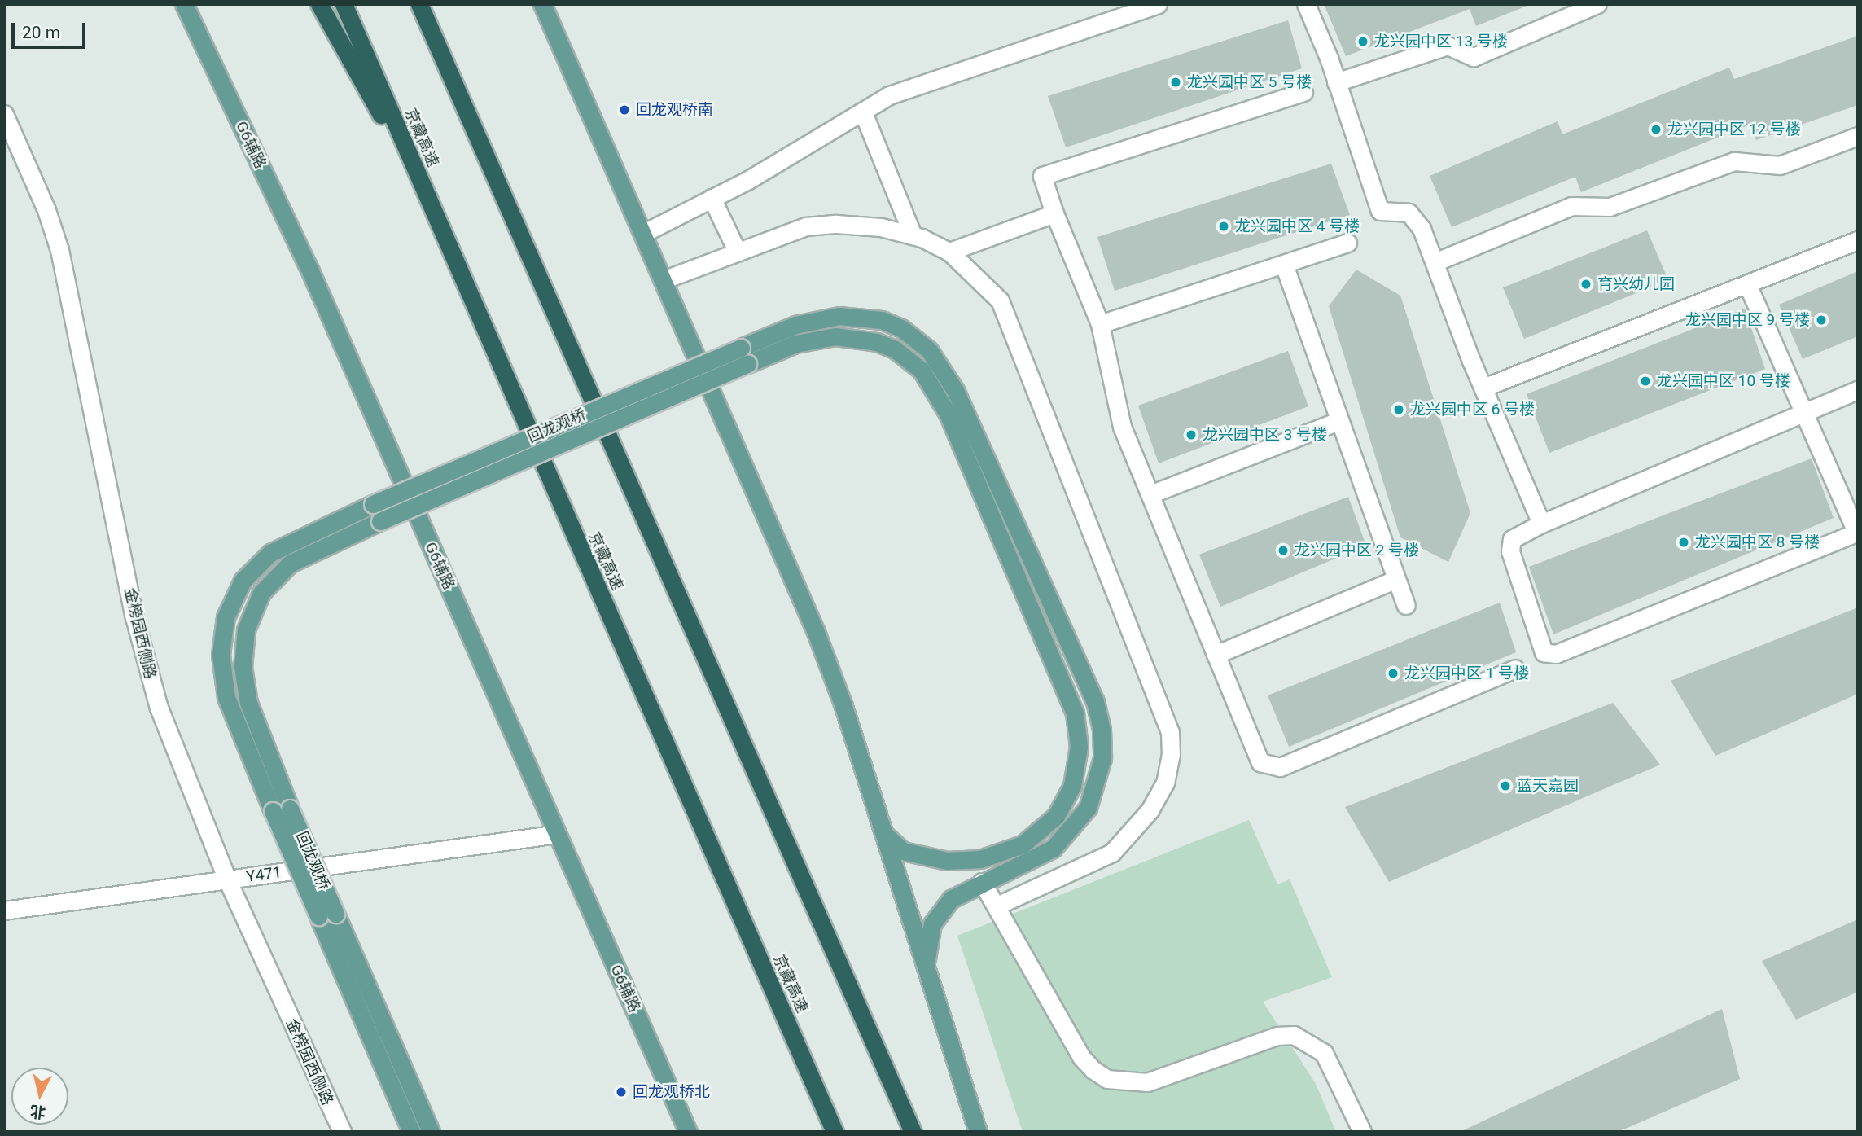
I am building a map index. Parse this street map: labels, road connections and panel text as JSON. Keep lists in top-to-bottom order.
{
  "streets": {
    "highway": ["京藏高速"],
    "main road": ["G6辅路", "回龙观桥"],
    "street": ["金榜园西侧路", "Y471"]
  },
  "crossings": [
    ["G6辅路", "Y471"],
    ["金榜园西侧路", "Y471"]
  ],
  "places": [
    "龙兴园中区 13 号楼",
    "龙兴园中区 5 号楼",
    "回龙观桥南",
    "龙兴园中区 12 号楼",
    "龙兴园中区 4 号楼",
    "育兴幼儿园",
    "龙兴园中区 9 号楼",
    "龙兴园中区 10 号楼",
    "龙兴园中区 6 号楼",
    "龙兴园中区 3 号楼",
    "龙兴园中区 8 号楼",
    "龙兴园中区 2 号楼",
    "龙兴园中区 1 号楼",
    "蓝天嘉园",
    "回龙观桥北"
  ],
  "scale_bar": "20 m",
  "north": "bottom"
}
